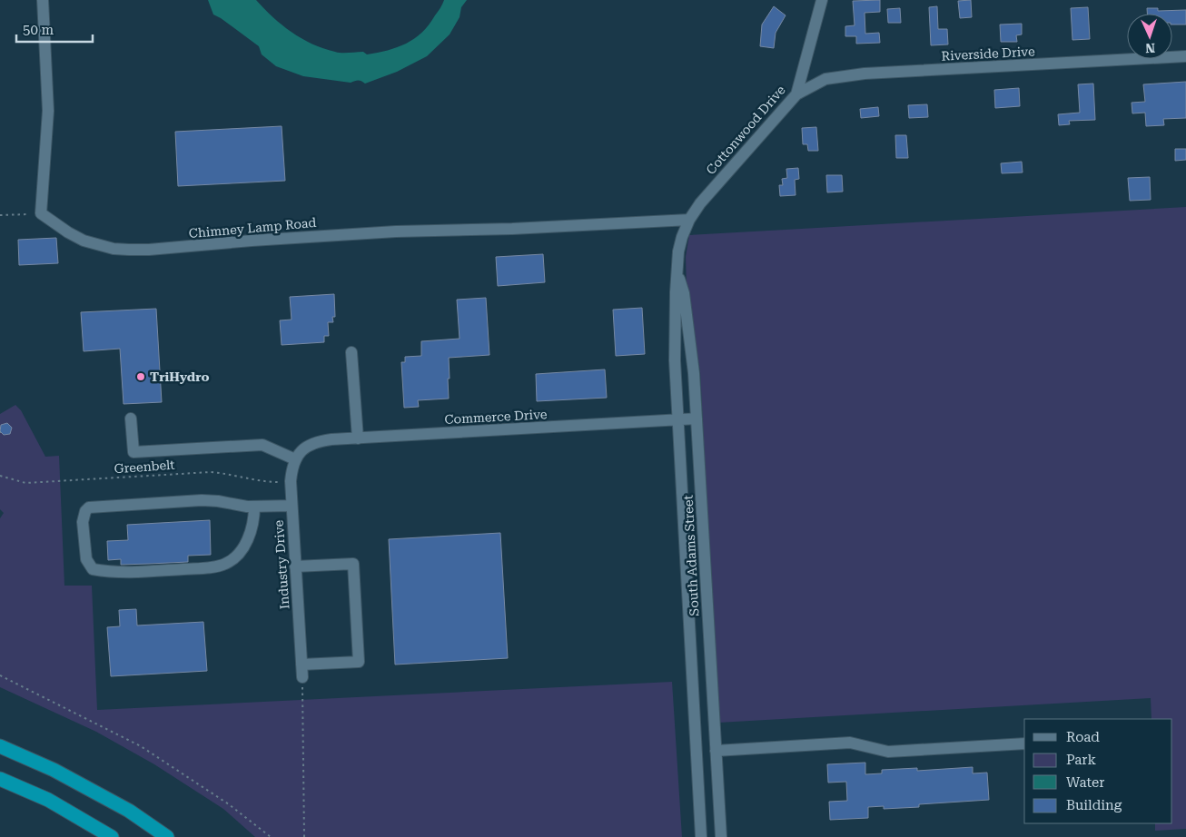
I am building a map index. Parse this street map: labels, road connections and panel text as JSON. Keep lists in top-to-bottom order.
{
  "streets": {
    "street": [
      "Riverside Drive",
      "Cottonwood Drive",
      "Chimney Lamp Road",
      "Commerce Drive",
      "South Adams Street",
      "Industry Drive"
    ],
    "path": ["Greenbelt"]
  },
  "crossings": [
    ["Riverside Drive", "Cottonwood Drive"],
    ["Cottonwood Drive", "Chimney Lamp Road"],
    ["Cottonwood Drive", "South Adams Street"],
    ["Chimney Lamp Road", "South Adams Street"],
    ["Commerce Drive", "South Adams Street"],
    ["Commerce Drive", "Industry Drive"],
    ["Greenbelt", "Industry Drive"]
  ],
  "places": ["TriHydro"],
  "legend": [
    "Road",
    "Park",
    "Water",
    "Building"
  ],
  "scale_bar": "50 m",
  "north": "bottom"
}
